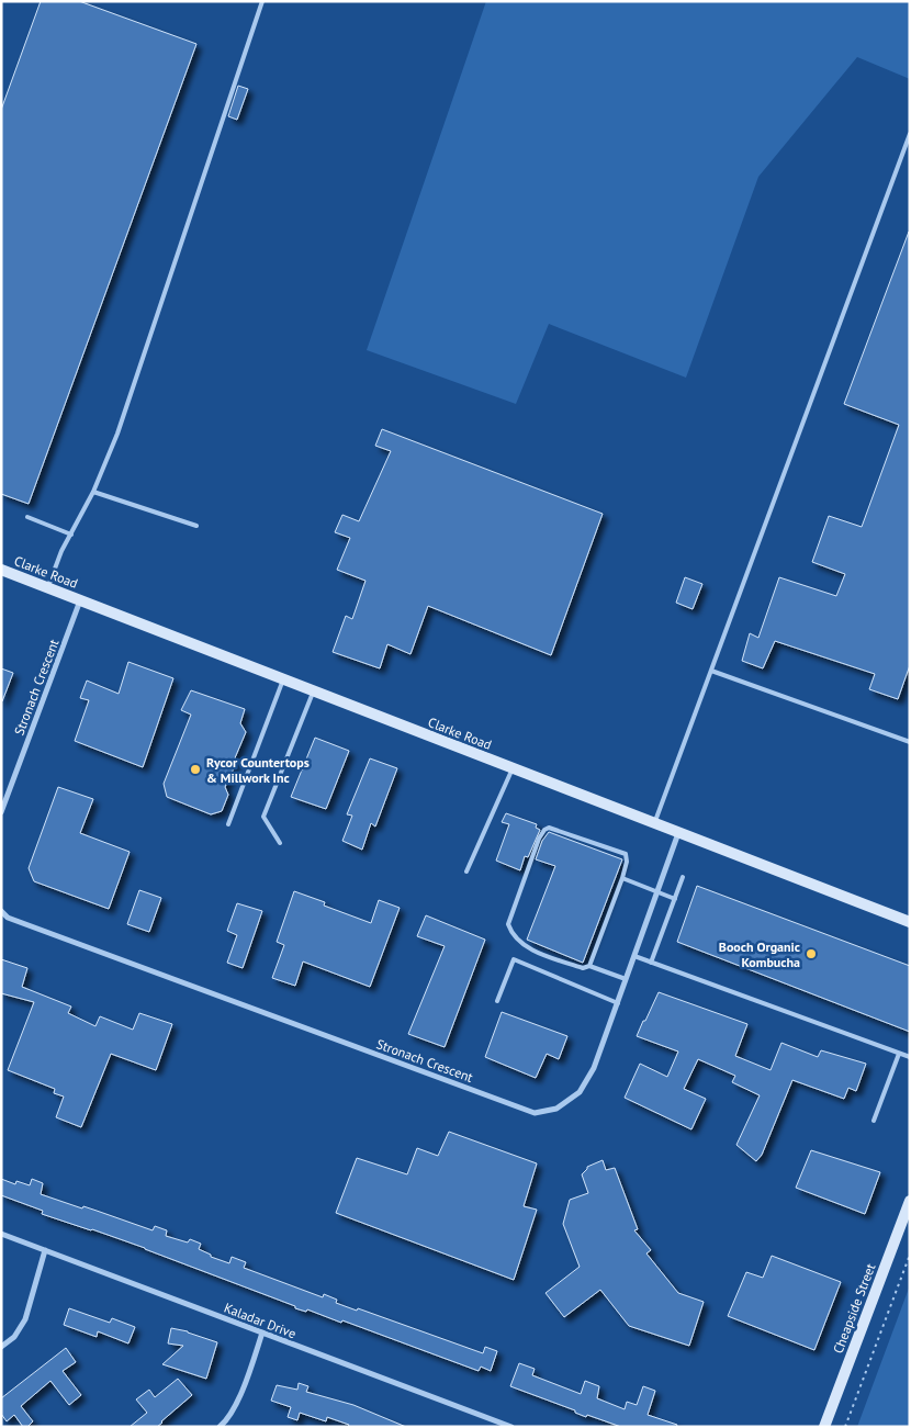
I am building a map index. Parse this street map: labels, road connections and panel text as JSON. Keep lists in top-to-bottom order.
{
  "streets": {
    "main road": ["Clarke Road", "Cheapside Street"],
    "street": ["Stronach Crescent", "Kaladar Drive"]
  },
  "crossings": [
    ["Clarke Road", "Stronach Crescent"]
  ],
  "places": ["Rycor Countertops & Millwork Inc", "Booch Organic Kombucha"]
}
